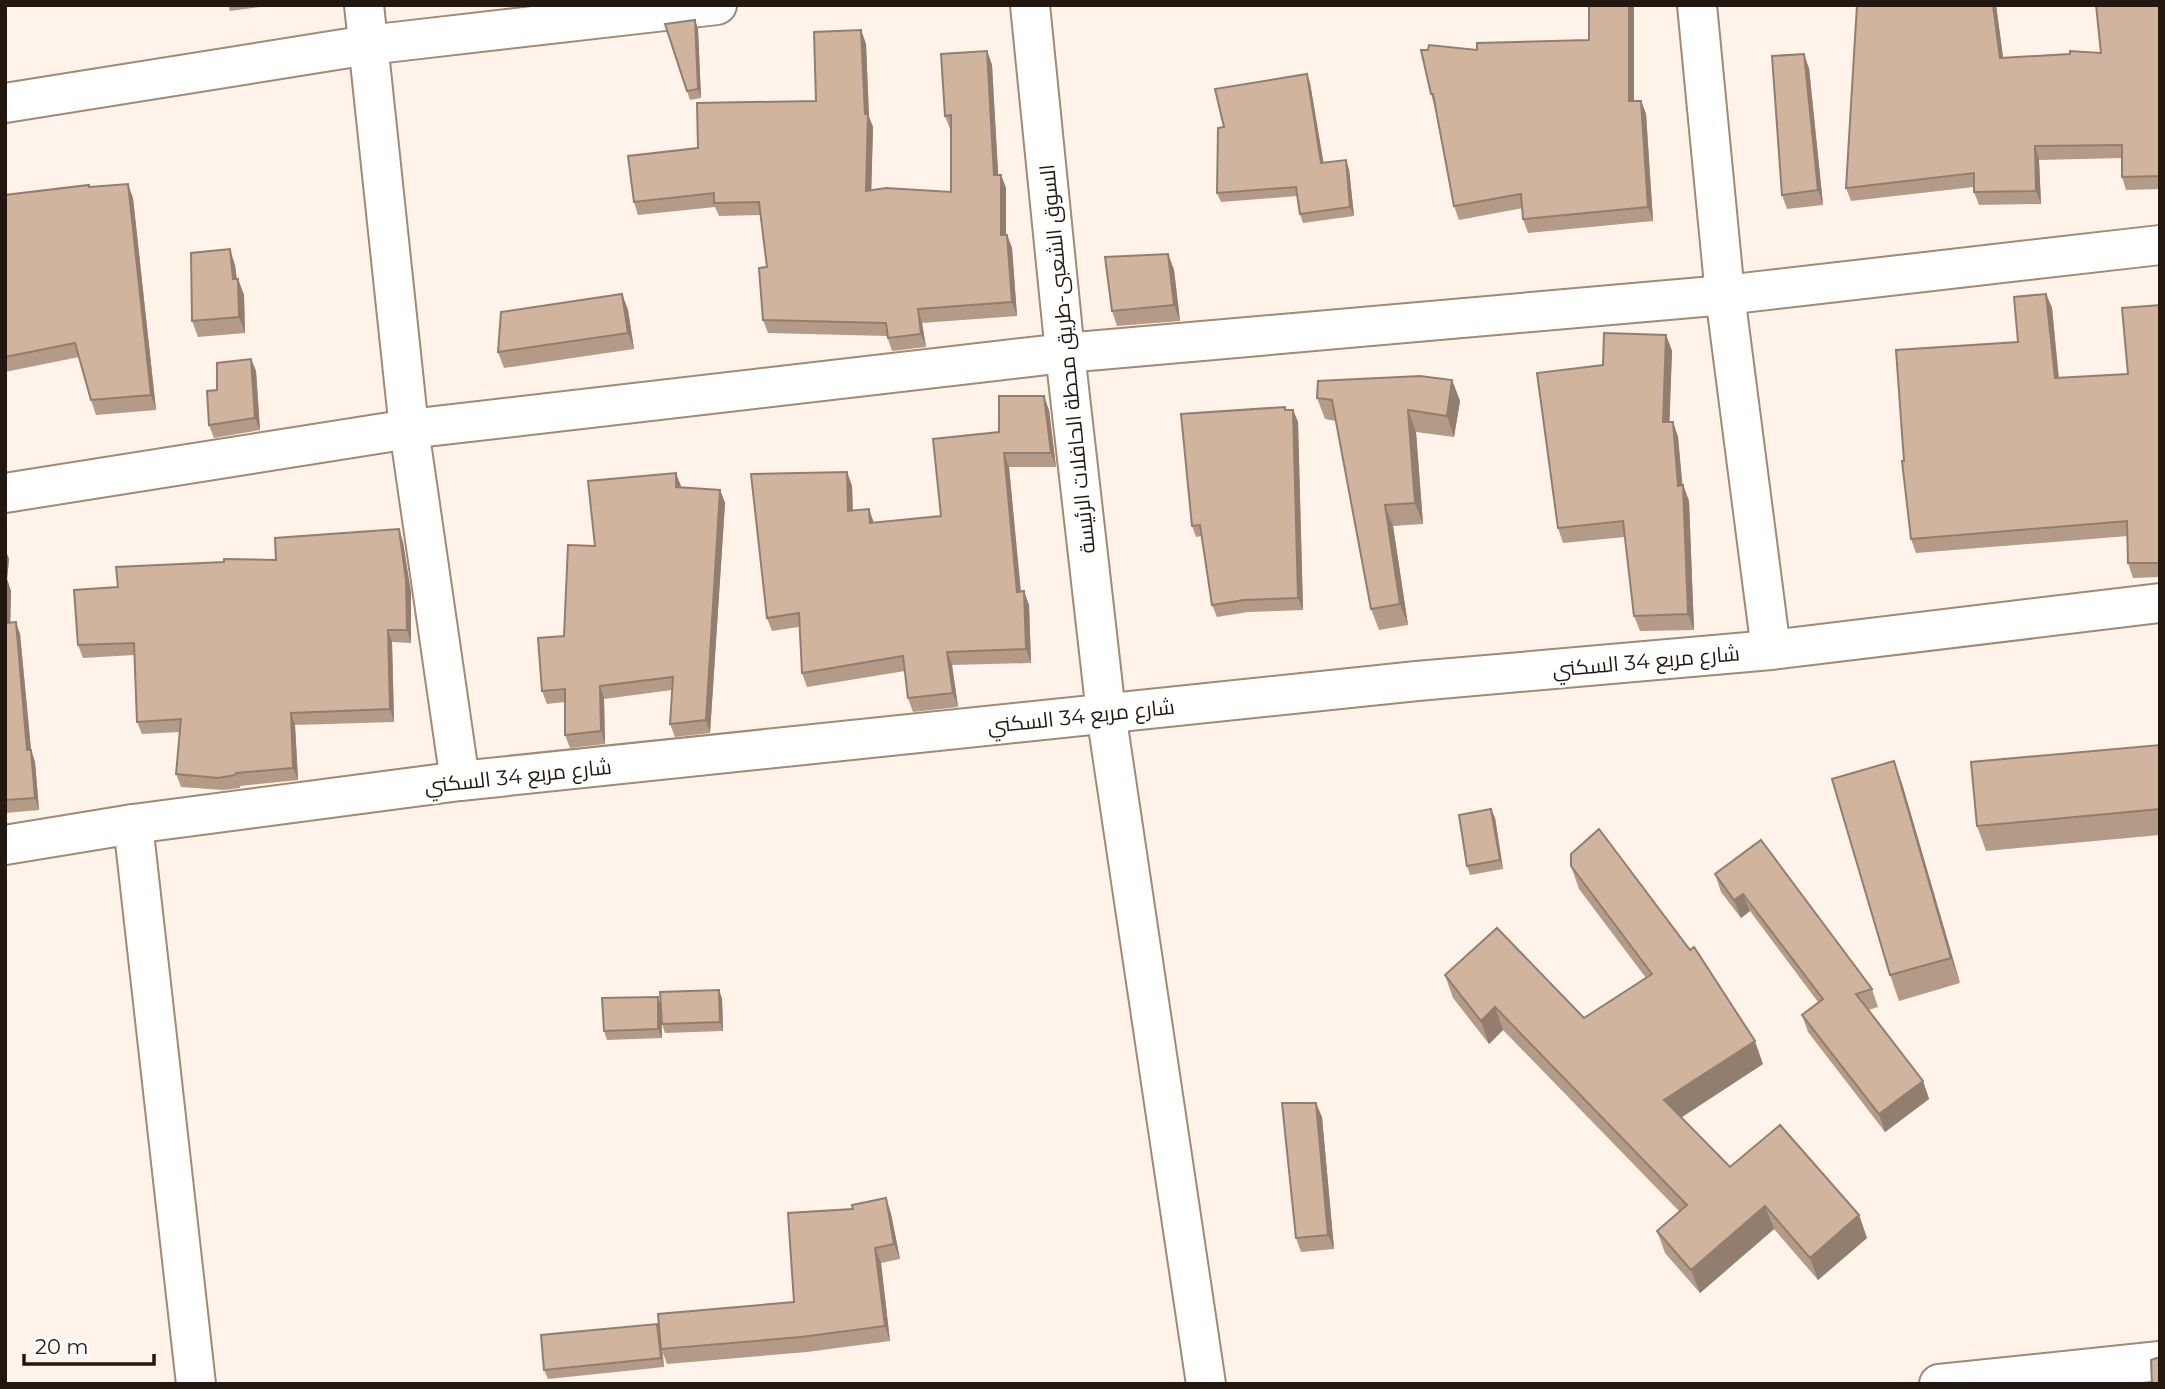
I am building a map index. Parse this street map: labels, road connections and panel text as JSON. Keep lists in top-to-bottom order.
{
  "streets": {
    "street": ["السوق الشعبى-طريق محطة الحافلات الرئيسة", "شارع مربع 34 السكني"]
  },
  "crossings": [
    ["السوق الشعبى-طريق محطة الحافلات الرئيسة", "شارع مربع 34 السكني"]
  ],
  "scale_bar": "20 m"
}
